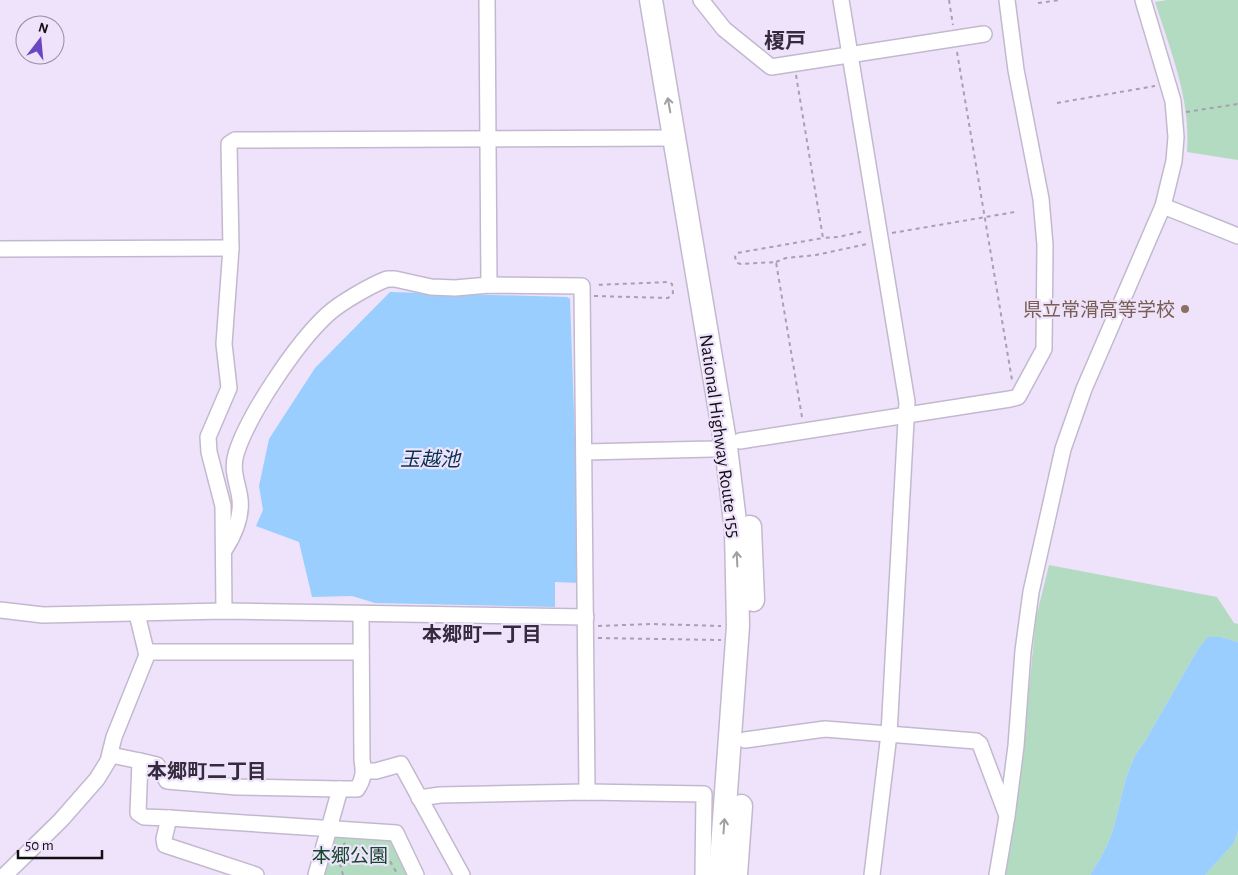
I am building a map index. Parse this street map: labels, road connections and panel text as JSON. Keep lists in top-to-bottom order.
{
  "streets": {
    "highway": ["National Highway Route 155"]
  },
  "districts": ["榎戸", "本郷町一丁目", "本郷町二丁目"],
  "water": ["玉越池"],
  "parks": ["本郷公園"],
  "places": ["県立常滑高等学校"],
  "scale_bar": "50 m",
  "north": "top"
}
